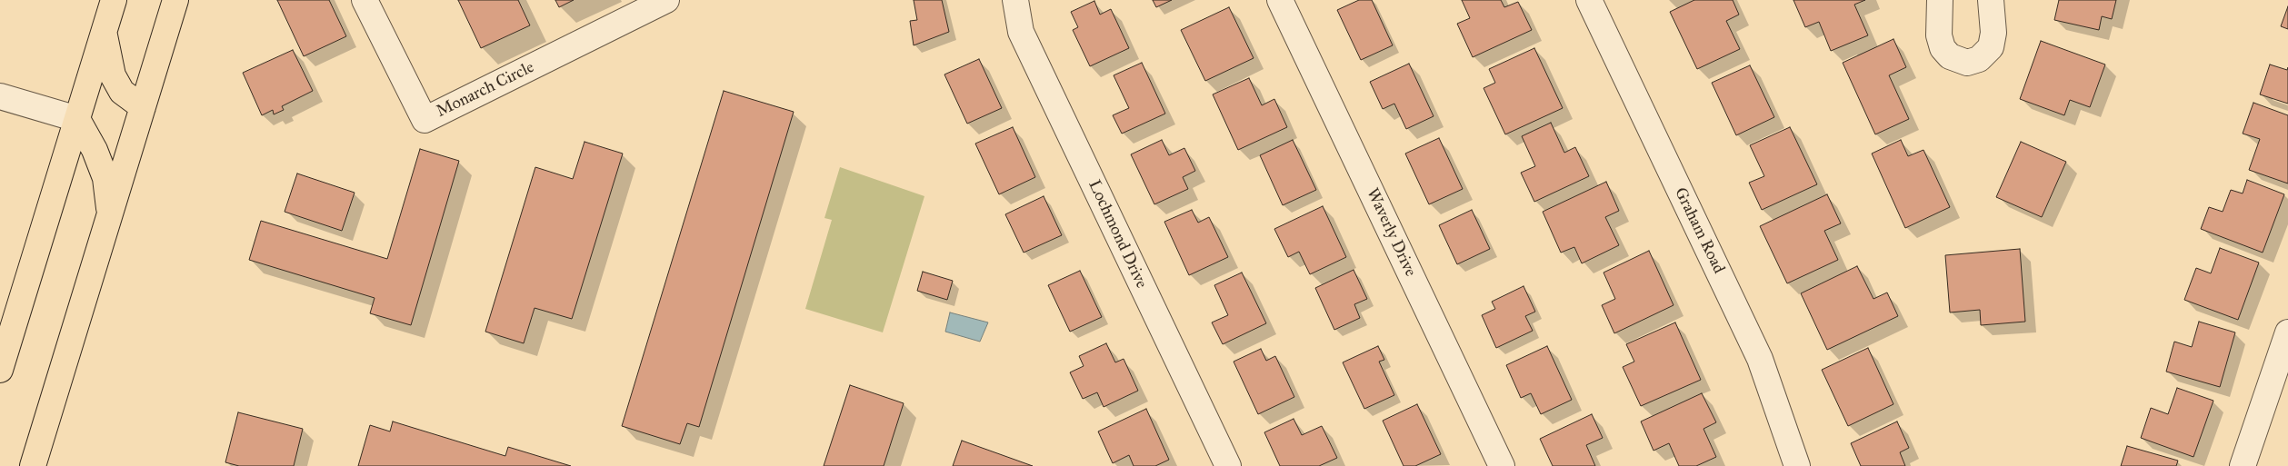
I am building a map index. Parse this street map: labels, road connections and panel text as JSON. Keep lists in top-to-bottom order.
{
  "streets": {
    "street": [
      "Monarch Circle",
      "Graham Road",
      "Waverly Drive",
      "Lochmond Drive"
    ]
  }
}
